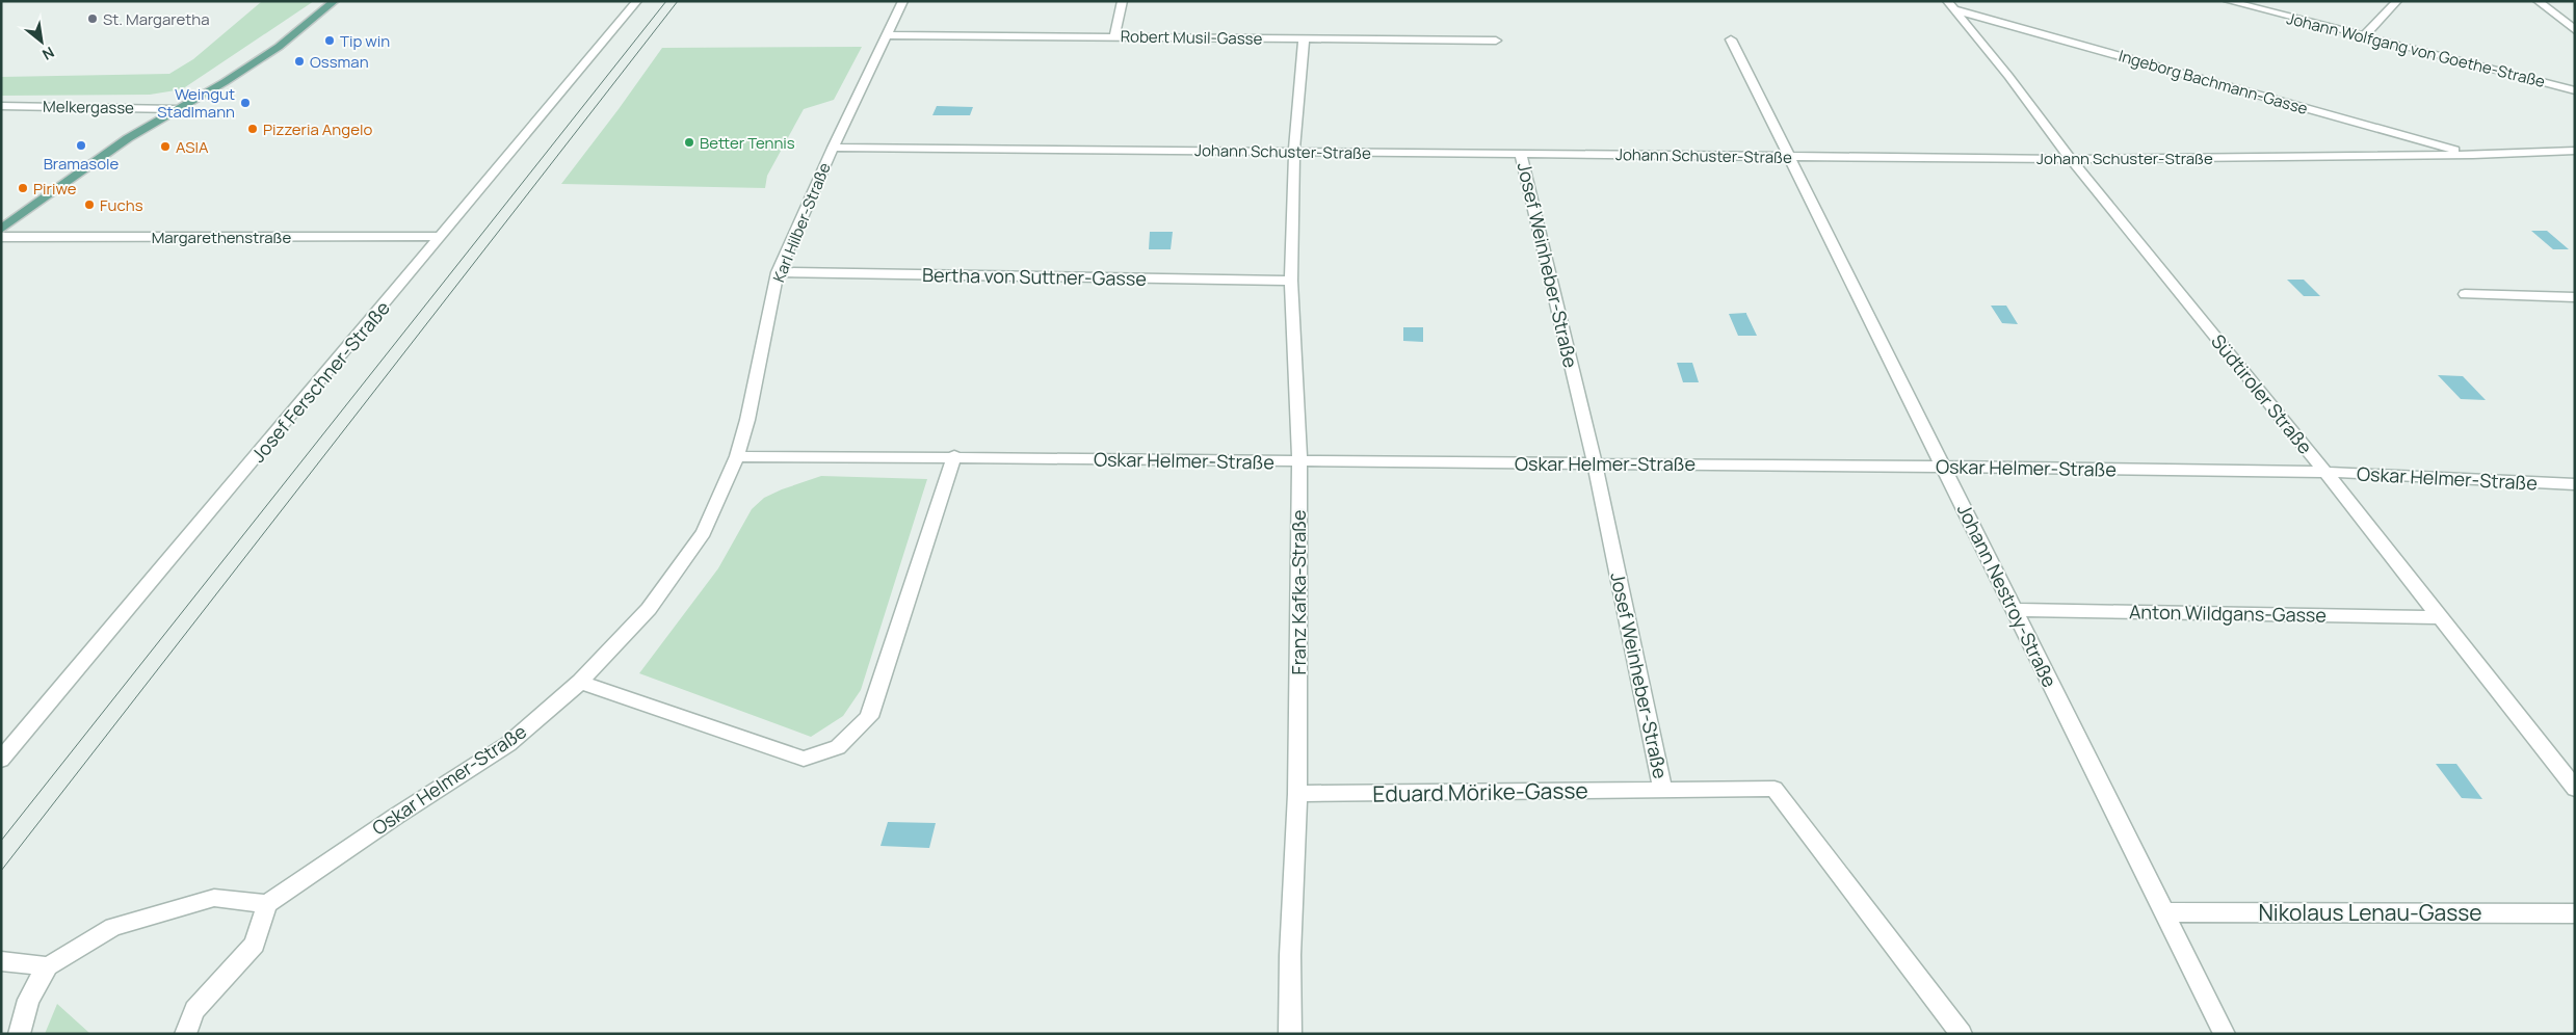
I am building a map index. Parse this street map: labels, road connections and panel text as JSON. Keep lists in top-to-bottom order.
{
  "streets": {
    "street": [
      "Robert Musil-Gasse",
      "Johann Wolfgang von Goethe-Straße",
      "Ingeborg Bachmann-Gasse",
      "Melkergasse",
      "Johann Schuster-Straße",
      "Karl Hilber-Straße",
      "Margarethenstraße",
      "Josef Weinheber-Straße",
      "Bertha von Suttner-Gasse",
      "Josef Ferschner-Straße",
      "Südtiroler Straße",
      "Oskar Helmer-Straße",
      "Franz Kafka-Straße",
      "Johann Nestroy-Straße",
      "Anton Wildgans-Gasse",
      "Eduard Mörike-Gasse",
      "Nikolaus Lenau-Gasse"
    ]
  },
  "crossings": [
    ["Robert Musil-Gasse", "Karl Hilber-Straße"],
    ["Robert Musil-Gasse", "Franz Kafka-Straße"],
    ["Ingeborg Bachmann-Gasse", "Johann Schuster-Straße"],
    ["Ingeborg Bachmann-Gasse", "Südtiroler Straße"],
    ["Johann Schuster-Straße", "Karl Hilber-Straße"],
    ["Johann Schuster-Straße", "Josef Weinheber-Straße"],
    ["Johann Schuster-Straße", "Südtiroler Straße"],
    ["Johann Schuster-Straße", "Franz Kafka-Straße"],
    ["Johann Schuster-Straße", "Johann Nestroy-Straße"],
    ["Karl Hilber-Straße", "Bertha von Suttner-Gasse"],
    ["Karl Hilber-Straße", "Oskar Helmer-Straße"],
    ["Margarethenstraße", "Josef Ferschner-Straße"],
    ["Josef Weinheber-Straße", "Oskar Helmer-Straße"],
    ["Josef Weinheber-Straße", "Eduard Mörike-Gasse"],
    ["Bertha von Suttner-Gasse", "Franz Kafka-Straße"],
    ["Südtiroler Straße", "Oskar Helmer-Straße"],
    ["Südtiroler Straße", "Anton Wildgans-Gasse"],
    ["Oskar Helmer-Straße", "Franz Kafka-Straße"],
    ["Oskar Helmer-Straße", "Johann Nestroy-Straße"],
    ["Franz Kafka-Straße", "Eduard Mörike-Gasse"],
    ["Johann Nestroy-Straße", "Anton Wildgans-Gasse"],
    ["Johann Nestroy-Straße", "Nikolaus Lenau-Gasse"]
  ],
  "places": [
    "St. Margaretha",
    "Tip win",
    "Ossman",
    "Weingut Stadlmann",
    "Pizzeria Angelo",
    "Better Tennis",
    "Bramasole",
    "ASIA",
    "Piriwe",
    "Fuchs"
  ],
  "north": "bottom right"
}
